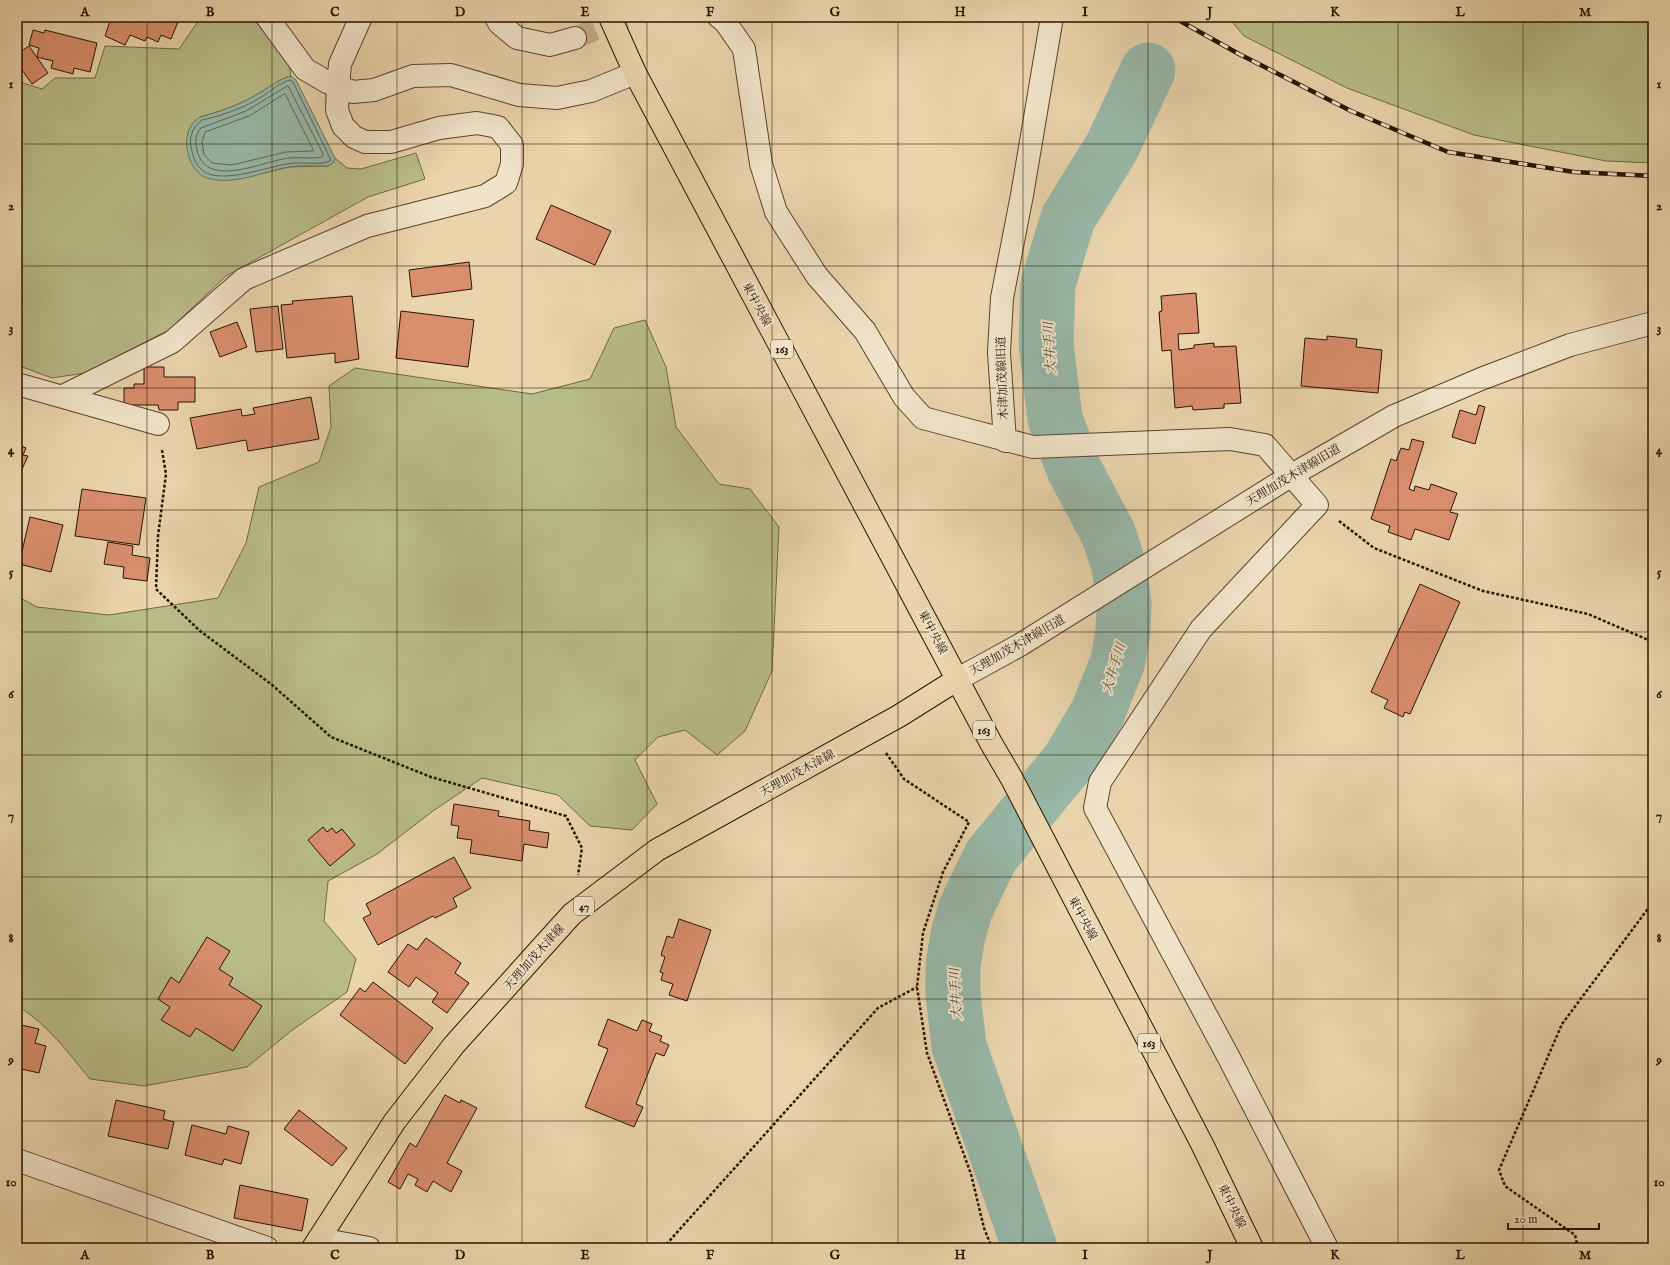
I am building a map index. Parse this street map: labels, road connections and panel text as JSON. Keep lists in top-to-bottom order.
{
  "streets": {
    "main road": [
      "東中央線",
      "163",
      "天理加茂木津線",
      "47"
    ],
    "street": ["木津加茂線旧道", "天理加茂木津線旧道"]
  },
  "crossings": [
    ["東中央線", "天理加茂木津線旧道"],
    ["東中央線", "天理加茂木津線"],
    ["天理加茂木津線旧道", "天理加茂木津線"]
  ],
  "water": ["大井手川"],
  "scale_bar": "20 m",
  "grid": {
    "columns": [
      "A",
      "B",
      "C",
      "D",
      "E",
      "F",
      "G",
      "H",
      "I",
      "J",
      "K",
      "L",
      "M"
    ],
    "rows": [
      "1",
      "2",
      "3",
      "4",
      "5",
      "6",
      "7",
      "8",
      "9",
      "10"
    ]
  }
}
